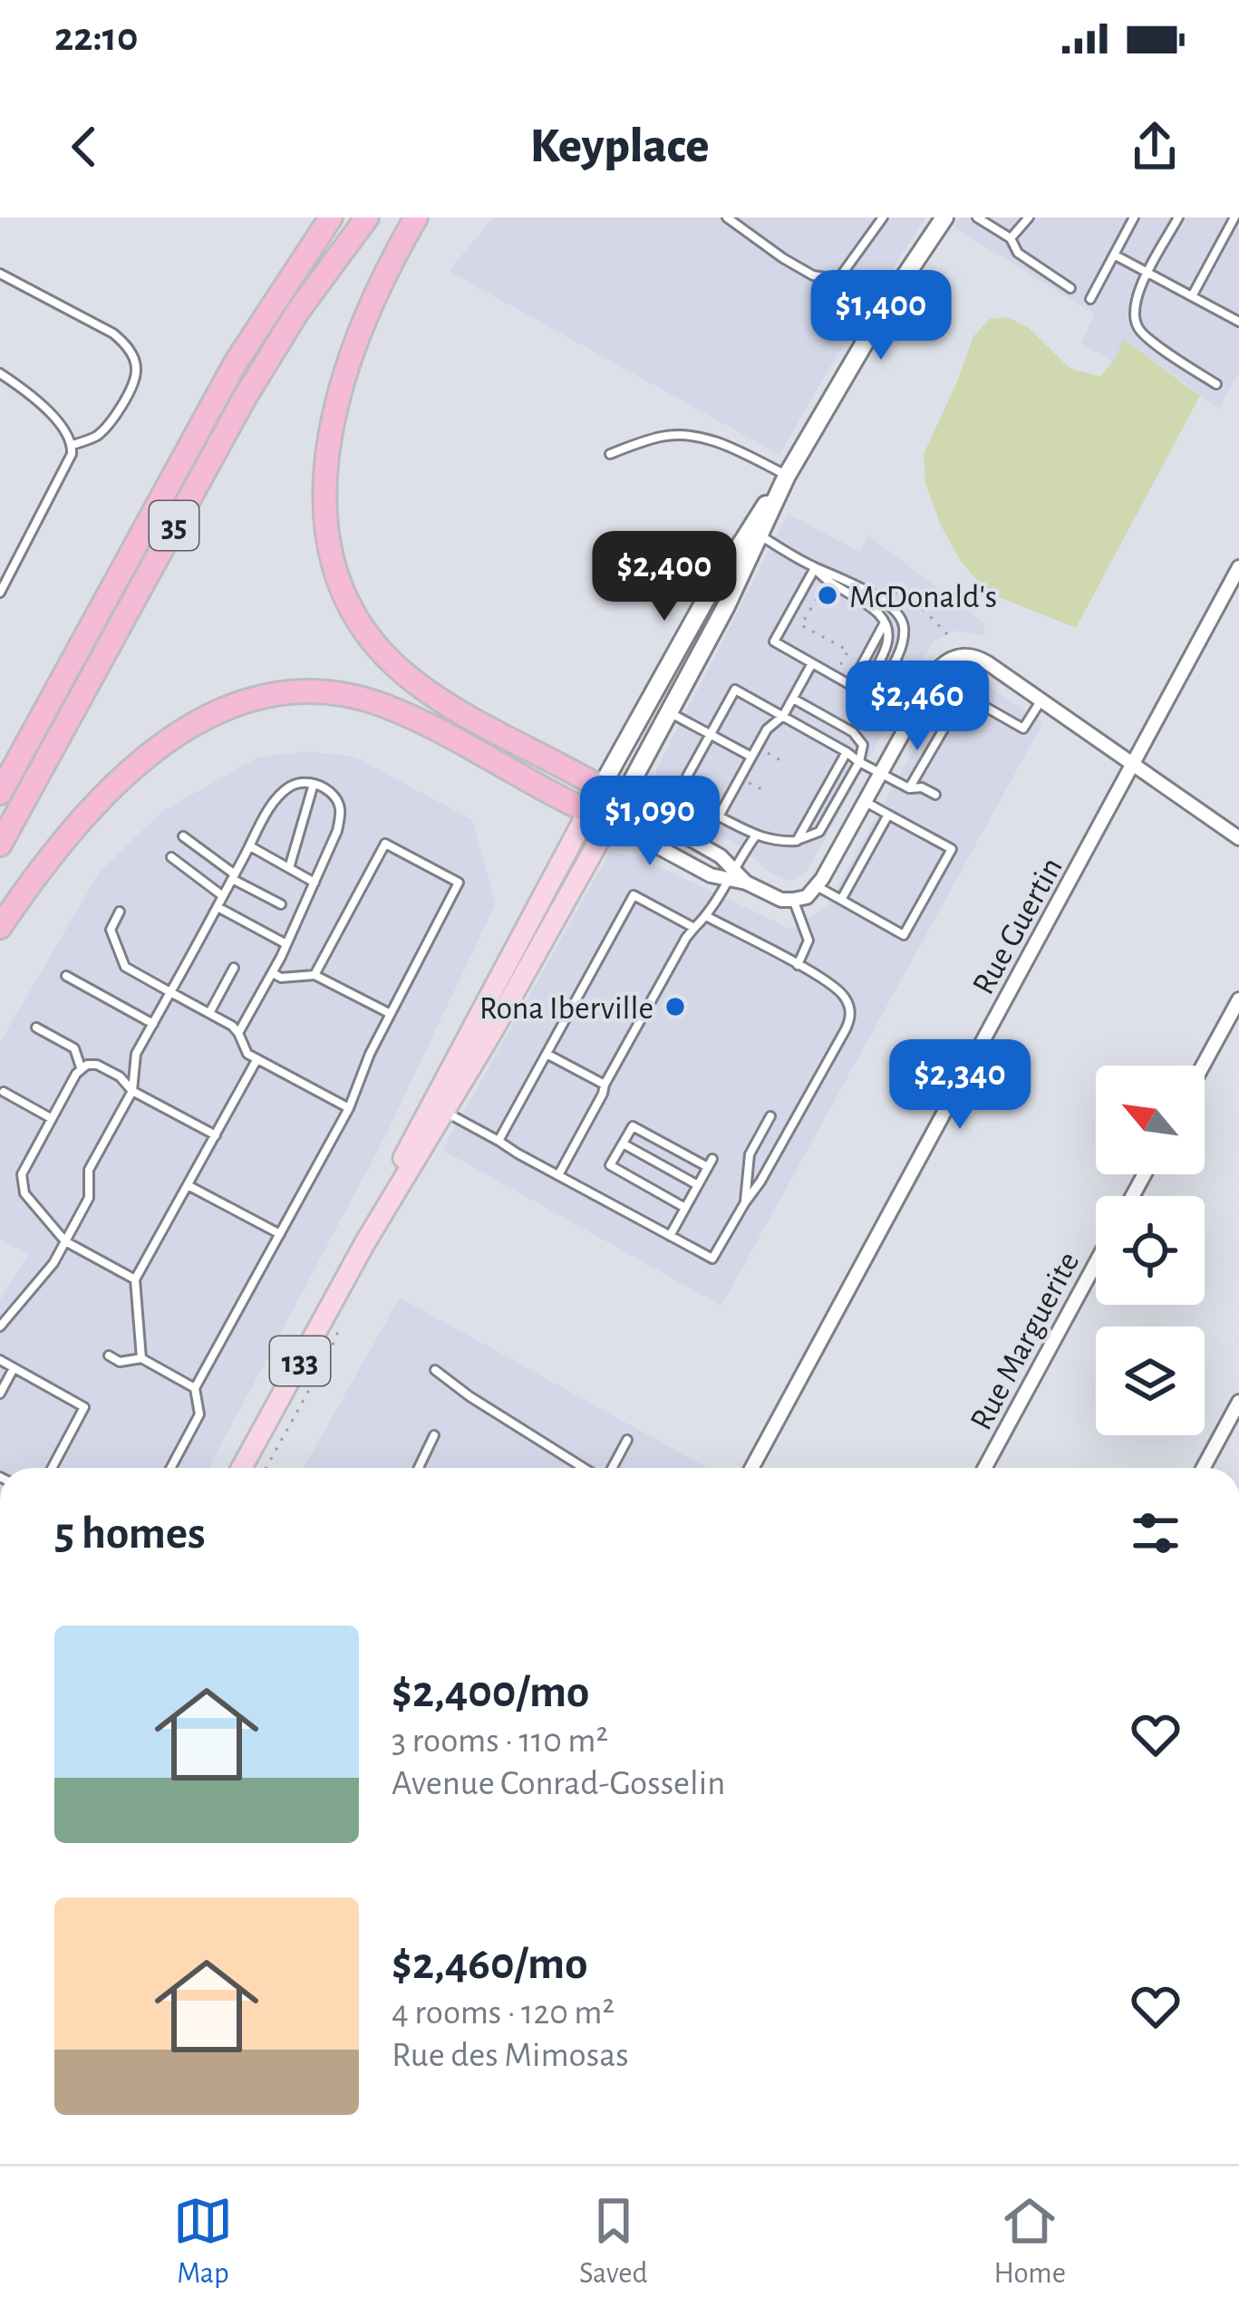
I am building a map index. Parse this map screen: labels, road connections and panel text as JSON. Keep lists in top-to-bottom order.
{
  "streets": {
    "highway": ["35"],
    "main road": ["133"],
    "street": ["Rue Guertin", "Rue Marguerite"]
  },
  "places": ["McDonald's", "Rona Iberville"],
  "north": "top left",
  "page": {
    "status": "22:10",
    "header": "Keyplace",
    "price": [
      "$1,400",
      "$2,400",
      "$2,460",
      "$1,090",
      "$2,340"
    ],
    "heading": "5 homes",
    "list": [
      {
        "name": "$2,400/mo",
        "note": "3 rooms · 110 m² · Avenue Conrad-Gosselin"
      },
      {
        "name": "$2,460/mo",
        "note": "4 rooms · 120 m² · Rue des Mimosas"
      }
    ],
    "tabs": ["Map", "Saved", "Home"]
  }
}
